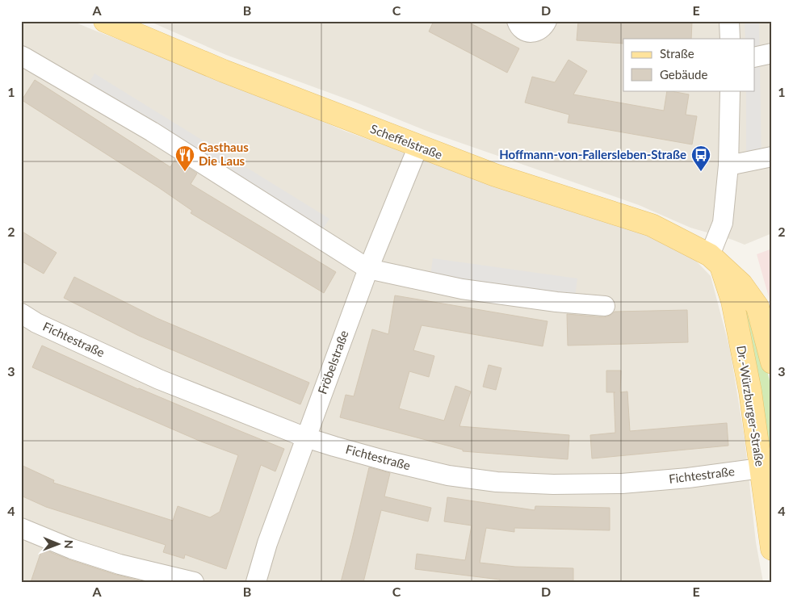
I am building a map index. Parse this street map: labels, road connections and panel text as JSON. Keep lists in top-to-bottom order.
{
  "streets": {
    "main road": ["Scheffelstraße", "Dr.-Würzburger-Straße"],
    "street": ["Fichtestraße", "Fröbelstraße"]
  },
  "crossings": [
    ["Scheffelstraße", "Fröbelstraße"],
    ["Scheffelstraße", "Dr.-Würzburger-Straße"],
    ["Fichtestraße", "Fröbelstraße"],
    ["Fichtestraße", "Dr.-Würzburger-Straße"]
  ],
  "places": {
    "restaurant": ["Gasthaus Die Laus"],
    "bus stop": ["Hoffmann-von-Fallersleben-Straße"]
  },
  "legend": ["Straße", "Gebäude"],
  "north": "right",
  "grid": {
    "columns": [
      "A",
      "B",
      "C",
      "D",
      "E"
    ],
    "rows": [
      "1",
      "2",
      "3",
      "4"
    ]
  }
}
